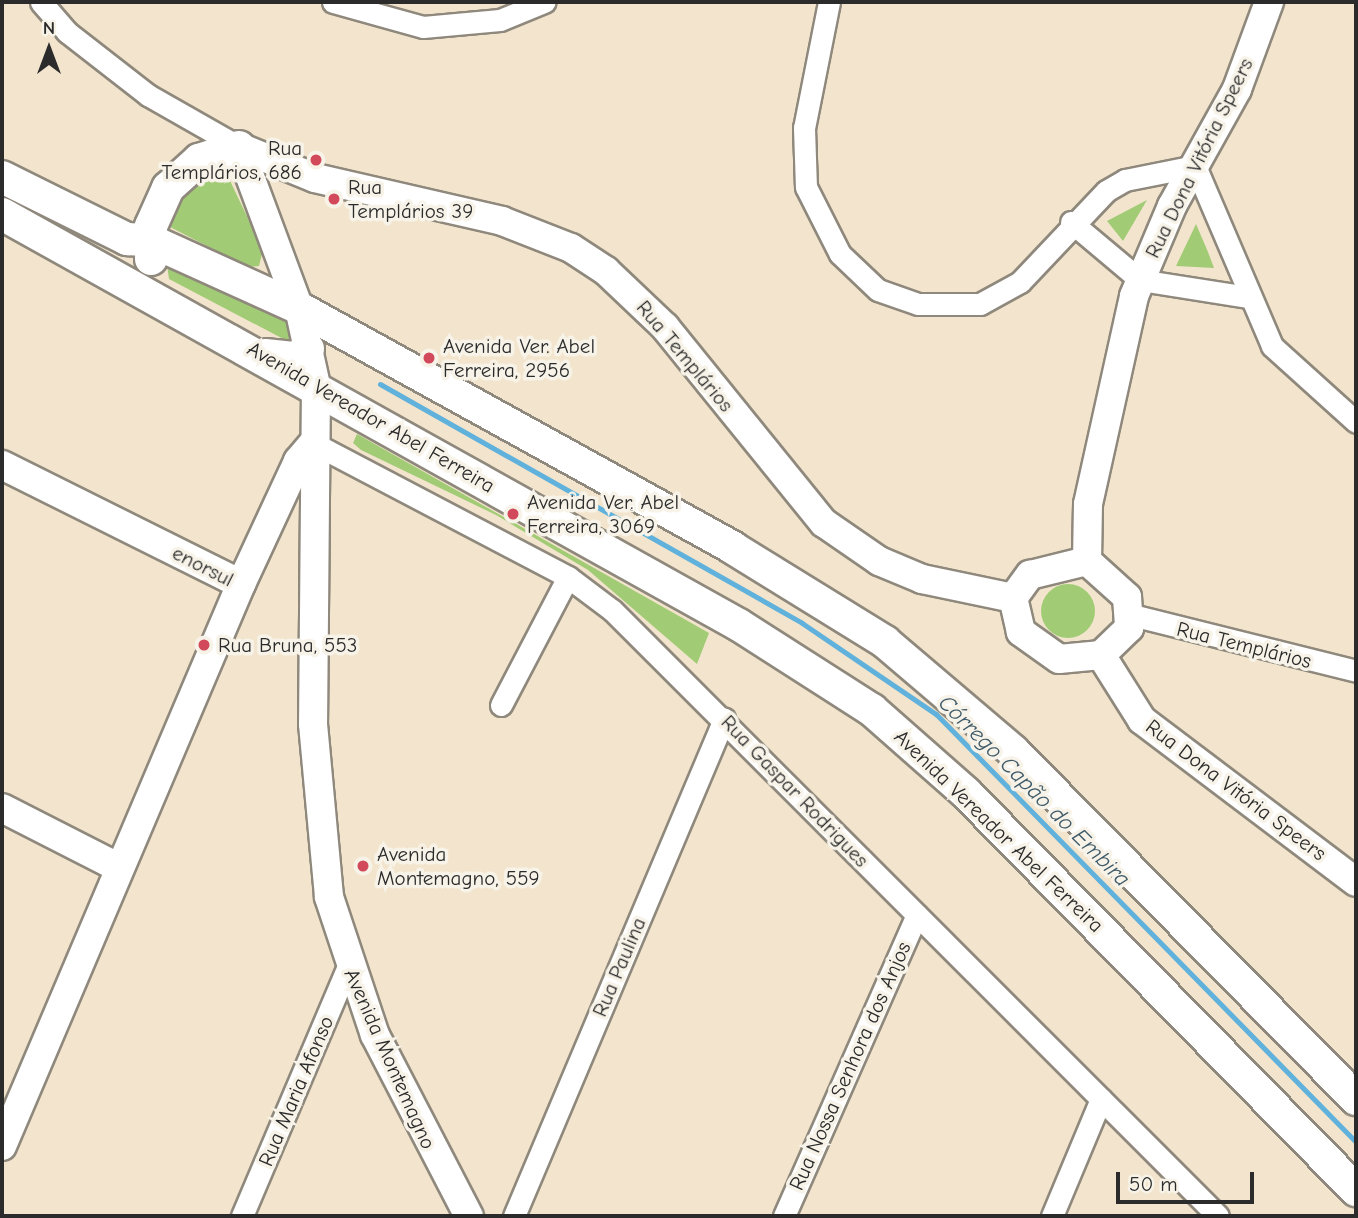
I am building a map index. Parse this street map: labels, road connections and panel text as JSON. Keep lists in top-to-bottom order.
{
  "streets": {
    "main road": ["Avenida Vereador Abel Ferreira"],
    "street": [
      "Rua Dona Vitória Speers",
      "Rua Templários",
      "enorsul",
      "Rua Gaspar Rodrigues",
      "Rua Paulina",
      "Avenida Montemagno",
      "Rua Nossa Senhora dos Anjos",
      "Rua Maria Afonso"
    ]
  },
  "crossings": [
    ["Rua Dona Vitória Speers", "Rua Templários"],
    ["Rua Templários", "Avenida Montemagno"],
    ["Avenida Vereador Abel Ferreira", "Avenida Montemagno"],
    ["Rua Gaspar Rodrigues", "Rua Paulina"],
    ["Rua Gaspar Rodrigues", "Avenida Montemagno"],
    ["Rua Gaspar Rodrigues", "Rua Nossa Senhora dos Anjos"],
    ["Avenida Montemagno", "Rua Maria Afonso"]
  ],
  "water": ["Córrego Capão do Embira"],
  "places": [
    "Rua Templários, 686",
    "Rua Templários 39",
    "Avenida Ver. Abel Ferreira, 2956",
    "Avenida Ver. Abel Ferreira, 3069",
    "Rua Bruna, 553",
    "Avenida Montemagno, 559"
  ],
  "scale_bar": "50 m",
  "north": "top"
}
